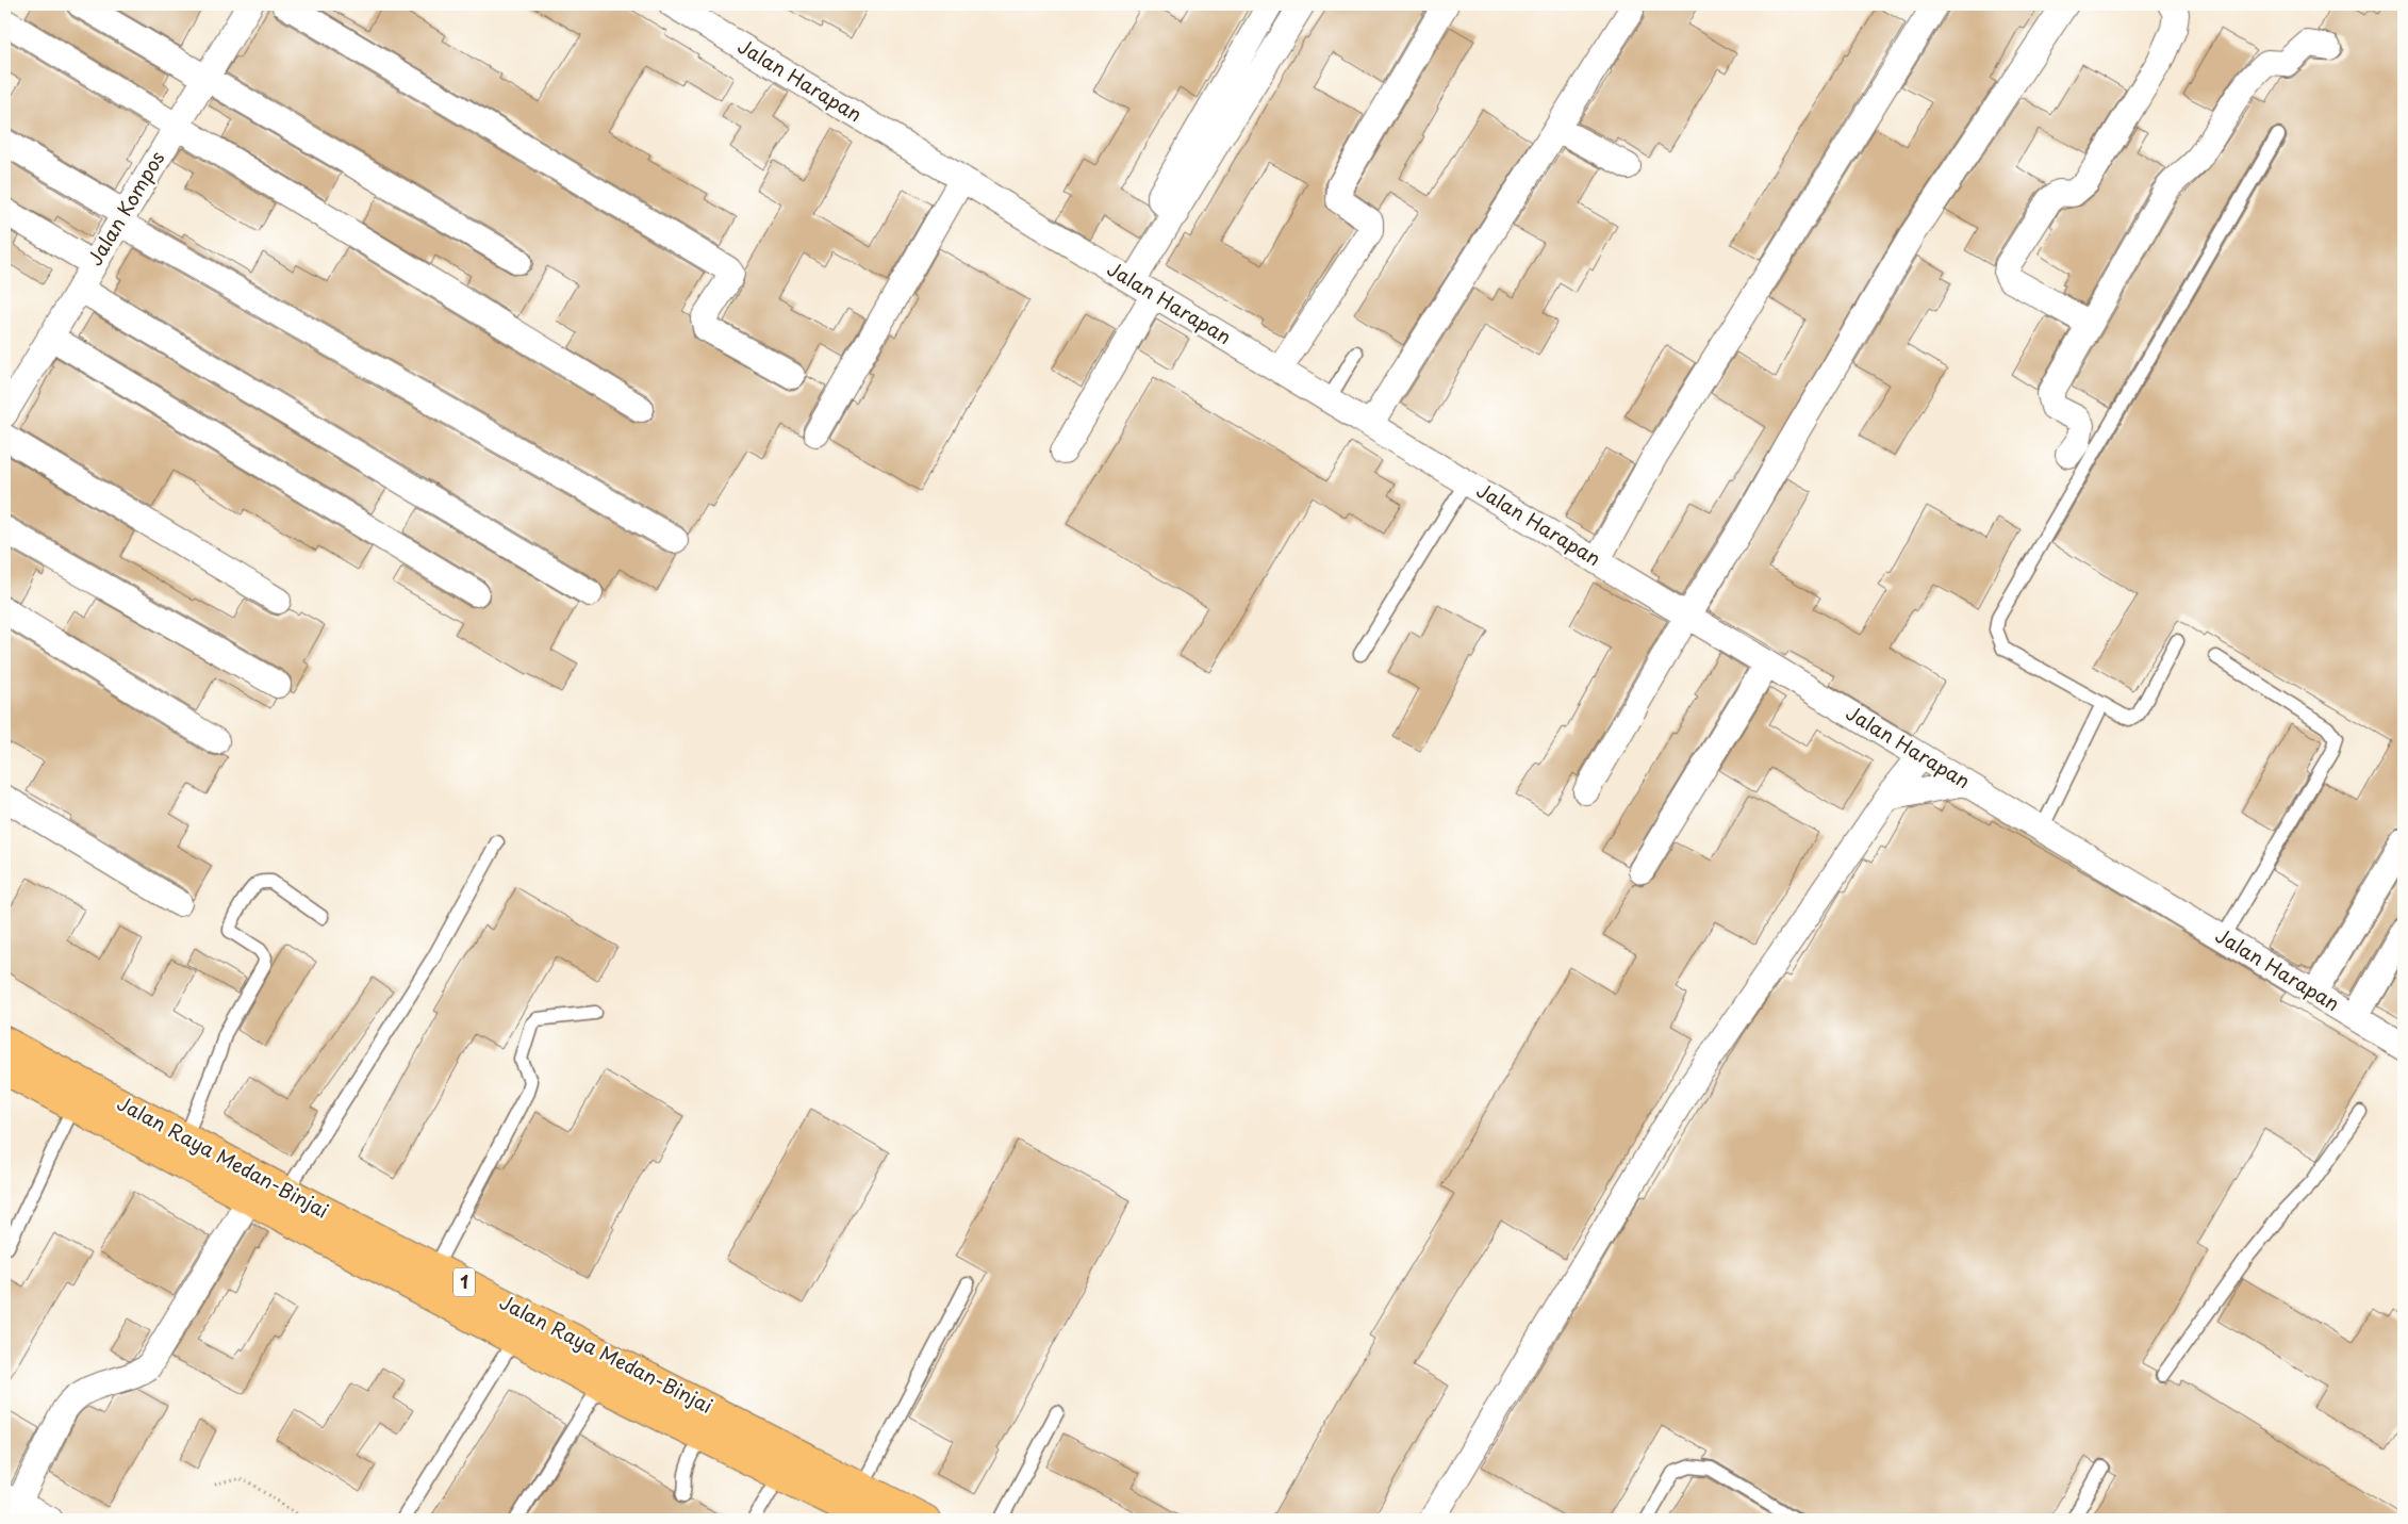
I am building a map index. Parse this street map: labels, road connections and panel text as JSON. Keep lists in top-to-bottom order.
{
  "streets": {
    "highway": ["Jalan Raya Medan-Binjai", "1"],
    "street": ["Jalan Harapan", "Jalan Kompos"]
  }
}
